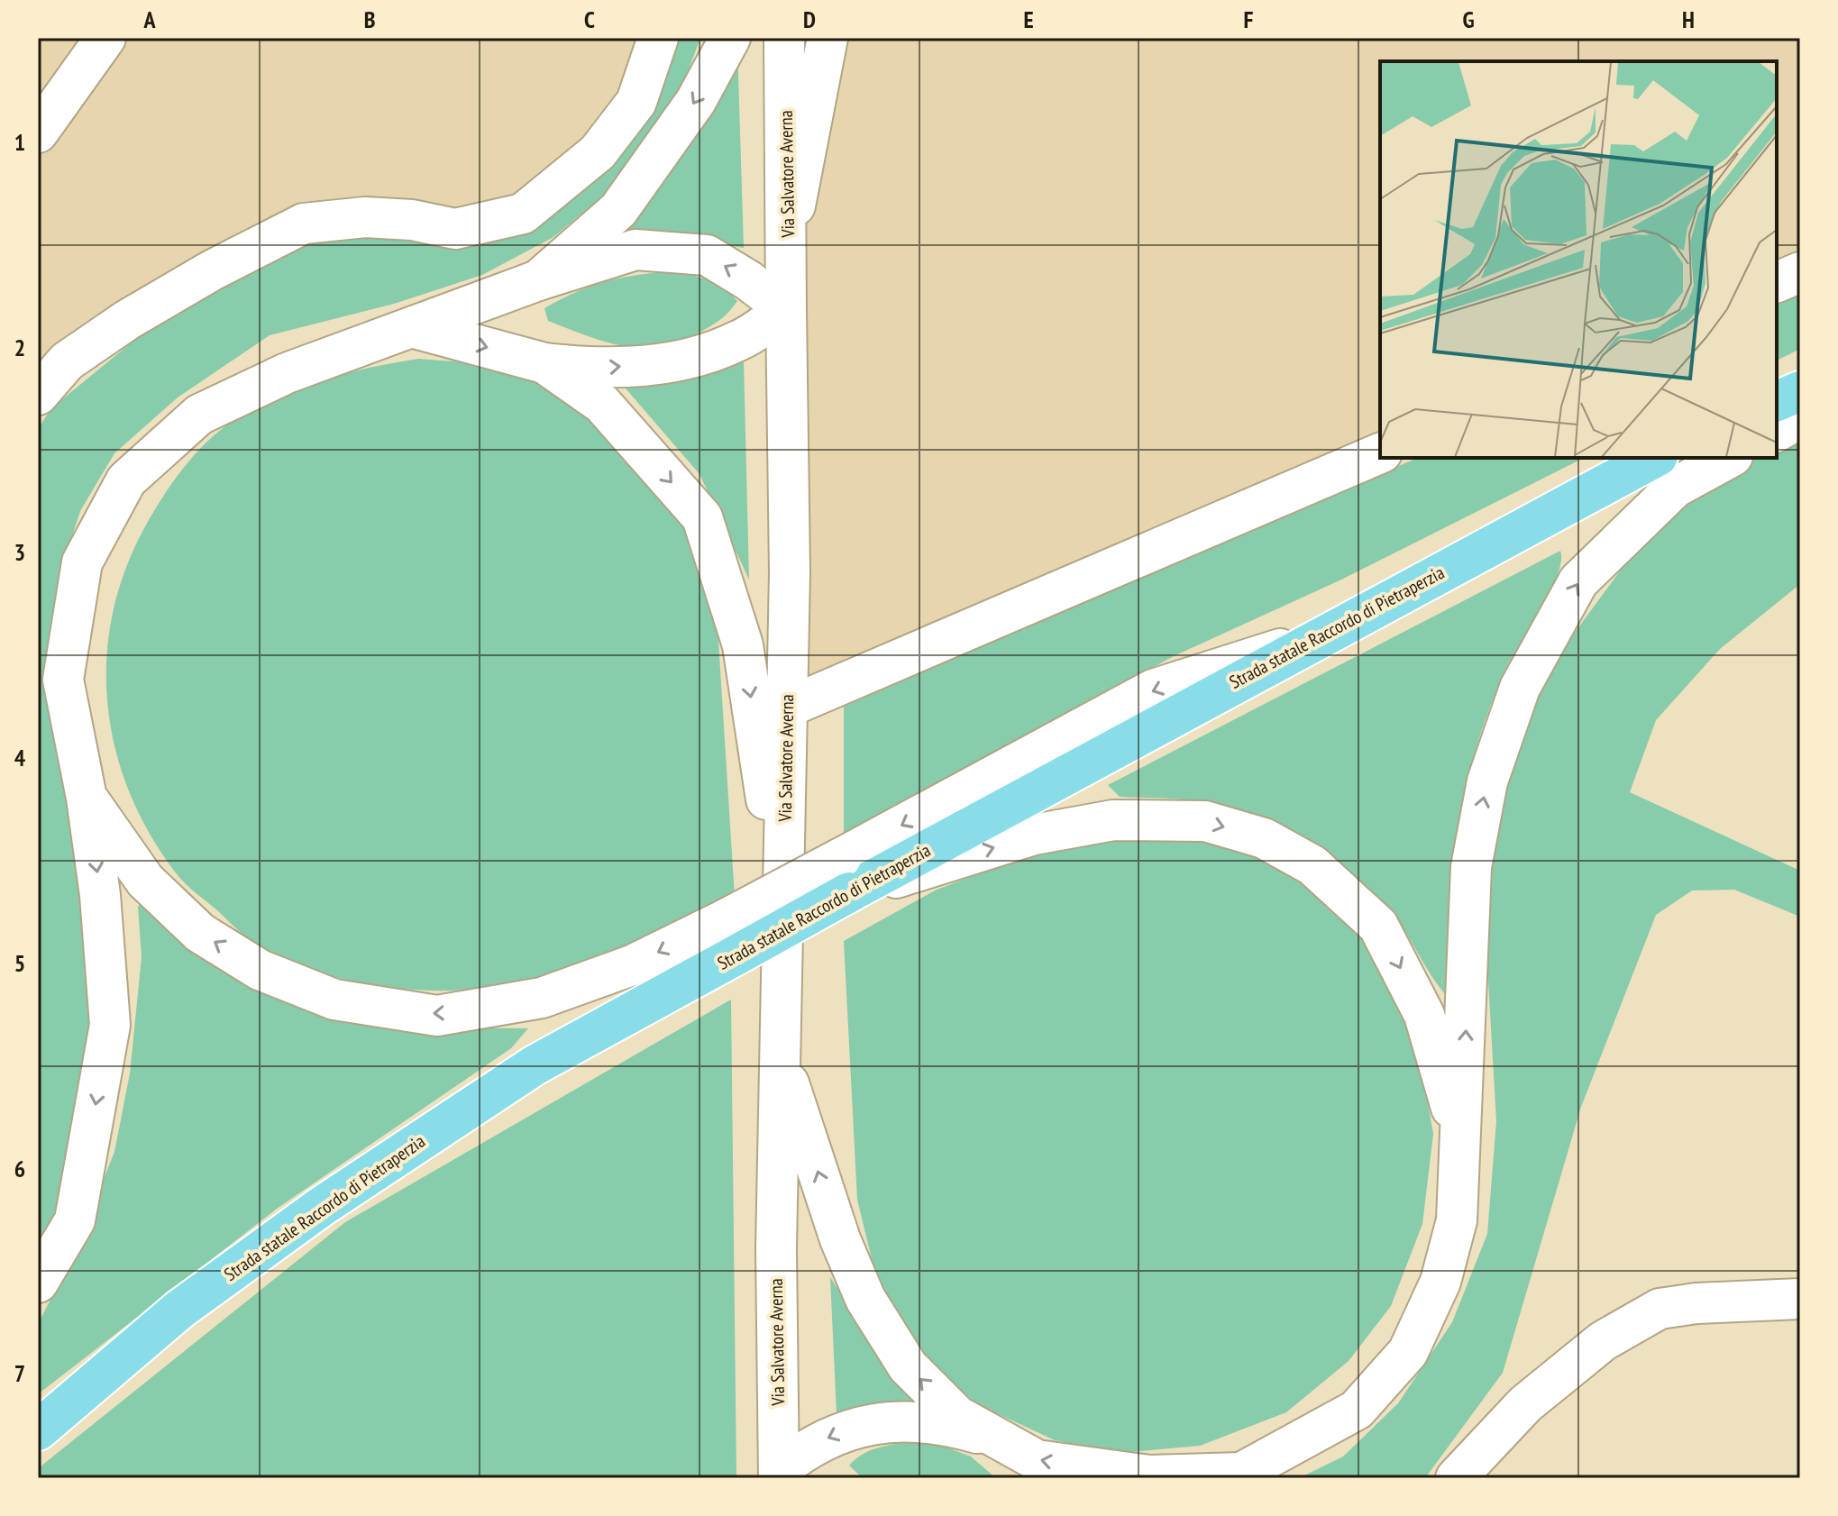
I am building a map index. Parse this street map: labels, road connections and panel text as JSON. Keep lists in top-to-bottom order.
{
  "streets": {
    "main road": ["Via Salvatore Averna", "Strada statale Raccordo di Pietraperzia"]
  },
  "grid": {
    "columns": [
      "A",
      "B",
      "C",
      "D",
      "E",
      "F",
      "G",
      "H"
    ],
    "rows": [
      "1",
      "2",
      "3",
      "4",
      "5",
      "6",
      "7"
    ]
  }
}
